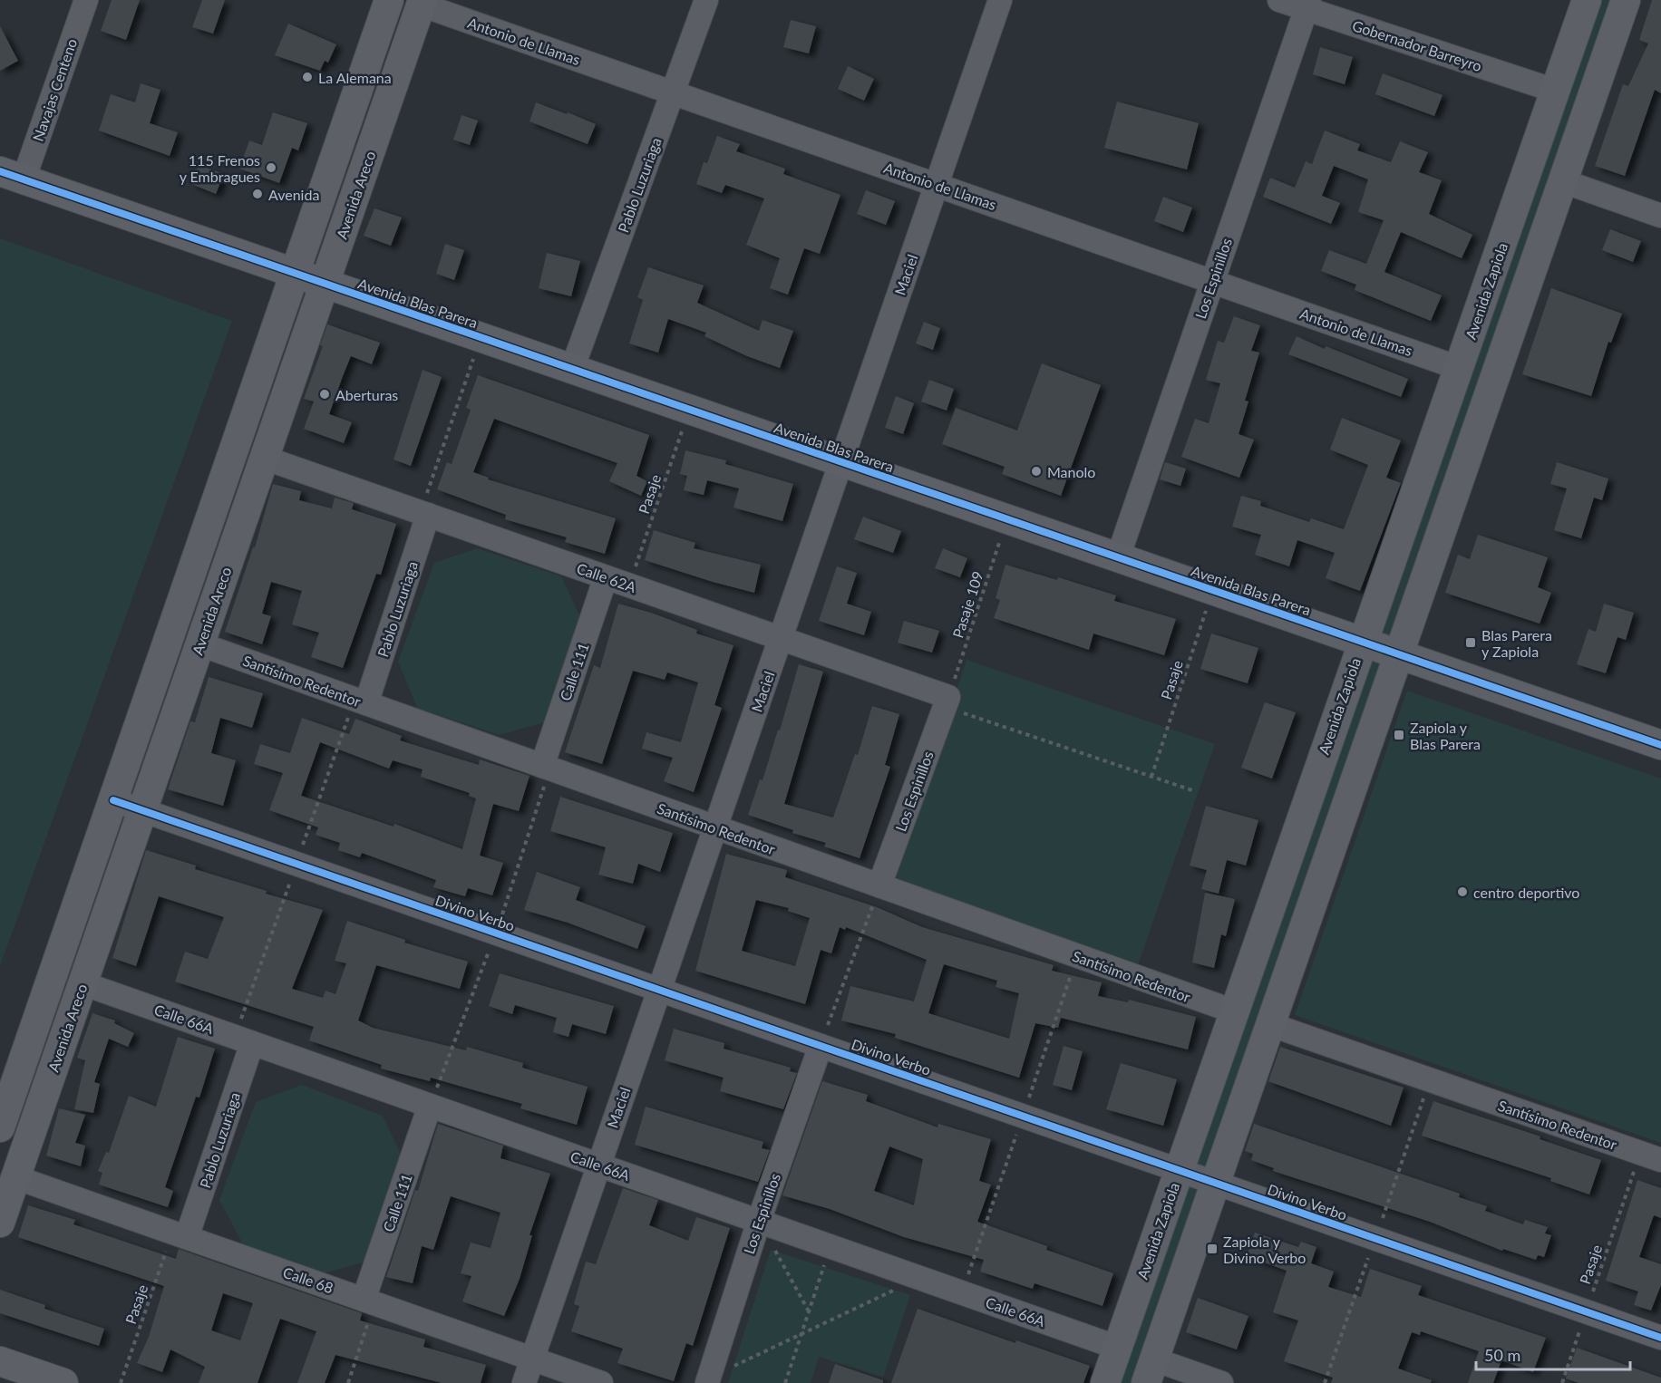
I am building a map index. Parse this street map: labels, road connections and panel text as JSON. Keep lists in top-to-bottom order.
{
  "streets": {
    "main road": ["Avenida Areco", "Avenida Zapiola", "Avenida Blas Parera"],
    "street": [
      "Antonio de Llamas",
      "Gobernador Barreyro",
      "Navajas Centeno",
      "Pablo Luzuriaga",
      "Maciel",
      "Los Espinillos",
      "Calle 62A",
      "Calle 111",
      "Santísimo Redentor",
      "Divino Verbo",
      "Calle 66A",
      "Calle 68"
    ],
    "path": ["Pasaje", "Pasaje 109"]
  },
  "crossings": [
    ["Antonio de Llamas", "Pablo Luzuriaga"],
    ["Antonio de Llamas", "Avenida Areco"],
    ["Antonio de Llamas", "Maciel"],
    ["Antonio de Llamas", "Los Espinillos"],
    ["Antonio de Llamas", "Avenida Zapiola"],
    ["Gobernador Barreyro", "Los Espinillos"],
    ["Gobernador Barreyro", "Avenida Zapiola"],
    ["Navajas Centeno", "Avenida Blas Parera"],
    ["Pablo Luzuriaga", "Avenida Blas Parera"],
    ["Pablo Luzuriaga", "Pasaje"],
    ["Pablo Luzuriaga", "Calle 62A"],
    ["Pablo Luzuriaga", "Santísimo Redentor"],
    ["Pablo Luzuriaga", "Calle 66A"],
    ["Pablo Luzuriaga", "Calle 68"],
    ["Avenida Areco", "Avenida Blas Parera"],
    ["Avenida Areco", "Calle 62A"],
    ["Avenida Areco", "Santísimo Redentor"],
    ["Avenida Areco", "Divino Verbo"],
    ["Avenida Areco", "Calle 66A"],
    ["Avenida Areco", "Calle 68"],
    ["Maciel", "Avenida Blas Parera"],
    ["Maciel", "Calle 62A"],
    ["Maciel", "Santísimo Redentor"],
    ["Maciel", "Divino Verbo"],
    ["Maciel", "Calle 66A"],
    ["Maciel", "Calle 68"],
    ["Los Espinillos", "Avenida Blas Parera"],
    ["Los Espinillos", "Calle 62A"],
    ["Los Espinillos", "Pasaje 109"],
    ["Los Espinillos", "Santísimo Redentor"],
    ["Los Espinillos", "Divino Verbo"],
    ["Los Espinillos", "Calle 66A"],
    ["Avenida Zapiola", "Avenida Blas Parera"],
    ["Avenida Zapiola", "Santísimo Redentor"],
    ["Avenida Zapiola", "Divino Verbo"],
    ["Avenida Zapiola", "Calle 66A"],
    ["Avenida Blas Parera", "Pasaje"],
    ["Avenida Blas Parera", "Pasaje 109"],
    ["Pasaje", "Calle 62A"],
    ["Pasaje", "Santísimo Redentor"],
    ["Pasaje", "Divino Verbo"],
    ["Pasaje", "Calle 68"],
    ["Calle 62A", "Pasaje 109"],
    ["Calle 62A", "Calle 111"],
    ["Calle 111", "Santísimo Redentor"],
    ["Calle 111", "Calle 66A"],
    ["Calle 111", "Calle 68"]
  ],
  "places": {
    "other": [
      "La Alemana",
      "115 Frenos y Embragues",
      "Avenida",
      "Aberturas",
      "Manolo",
      "centro deportivo"
    ],
    "transit": ["Blas Parera y Zapiola", "Zapiola y Blas Parera", "Zapiola y Divino Verbo"]
  },
  "scale_bar": "50 m"
}
